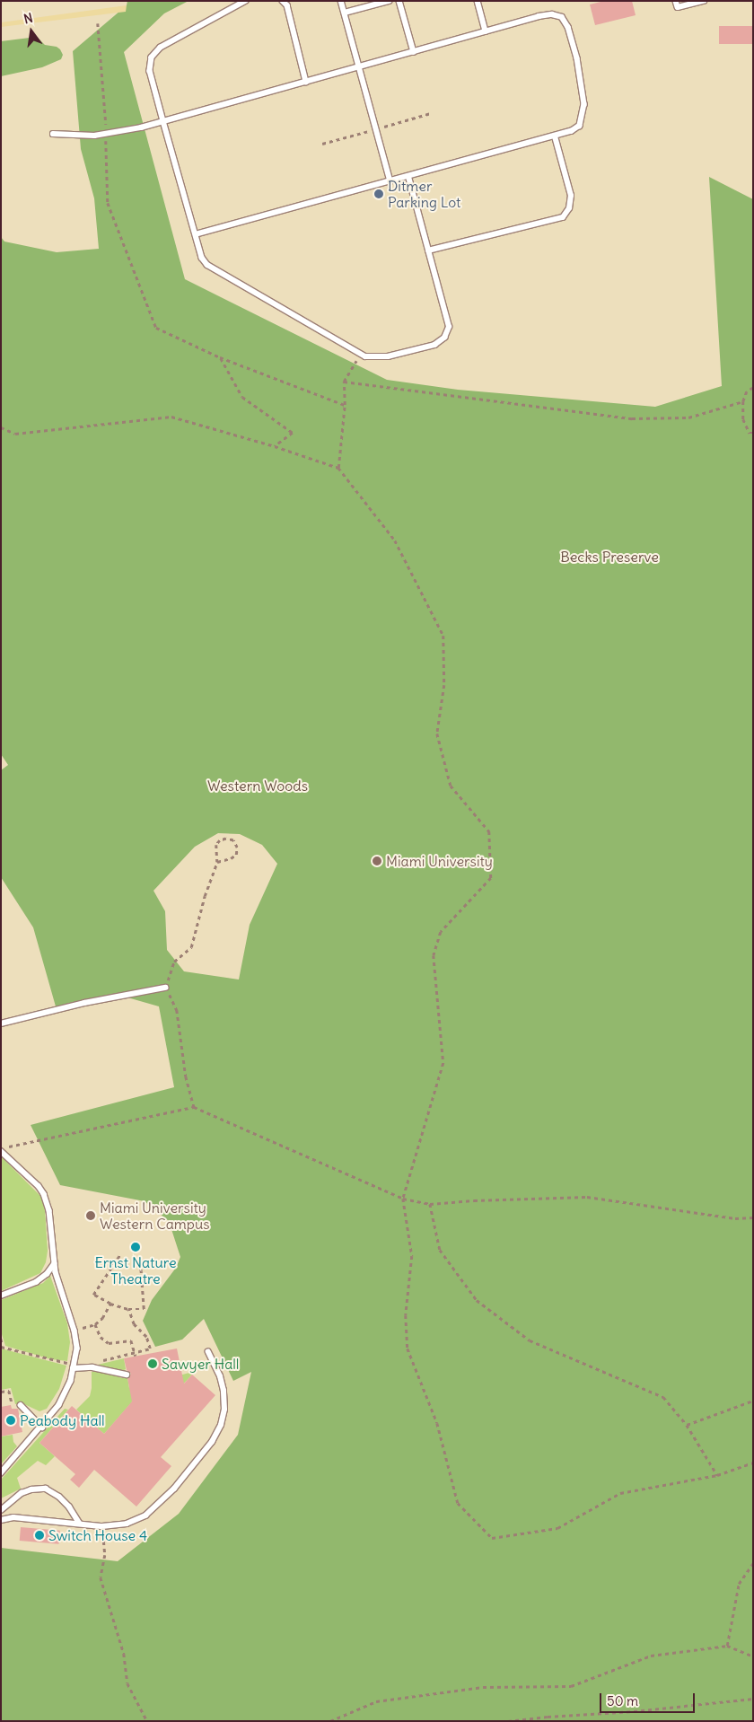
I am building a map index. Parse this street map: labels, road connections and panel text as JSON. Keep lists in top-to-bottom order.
{
  "parks": ["Becks Preserve", "Western Woods"],
  "places": [
    "Ditmer Parking Lot",
    "Miami University",
    "Miami University Western Campus",
    "Ernst Nature Theatre",
    "Sawyer Hall",
    "Peabody Hall",
    "Switch House 4"
  ],
  "scale_bar": "50 m",
  "north": "top"
}
